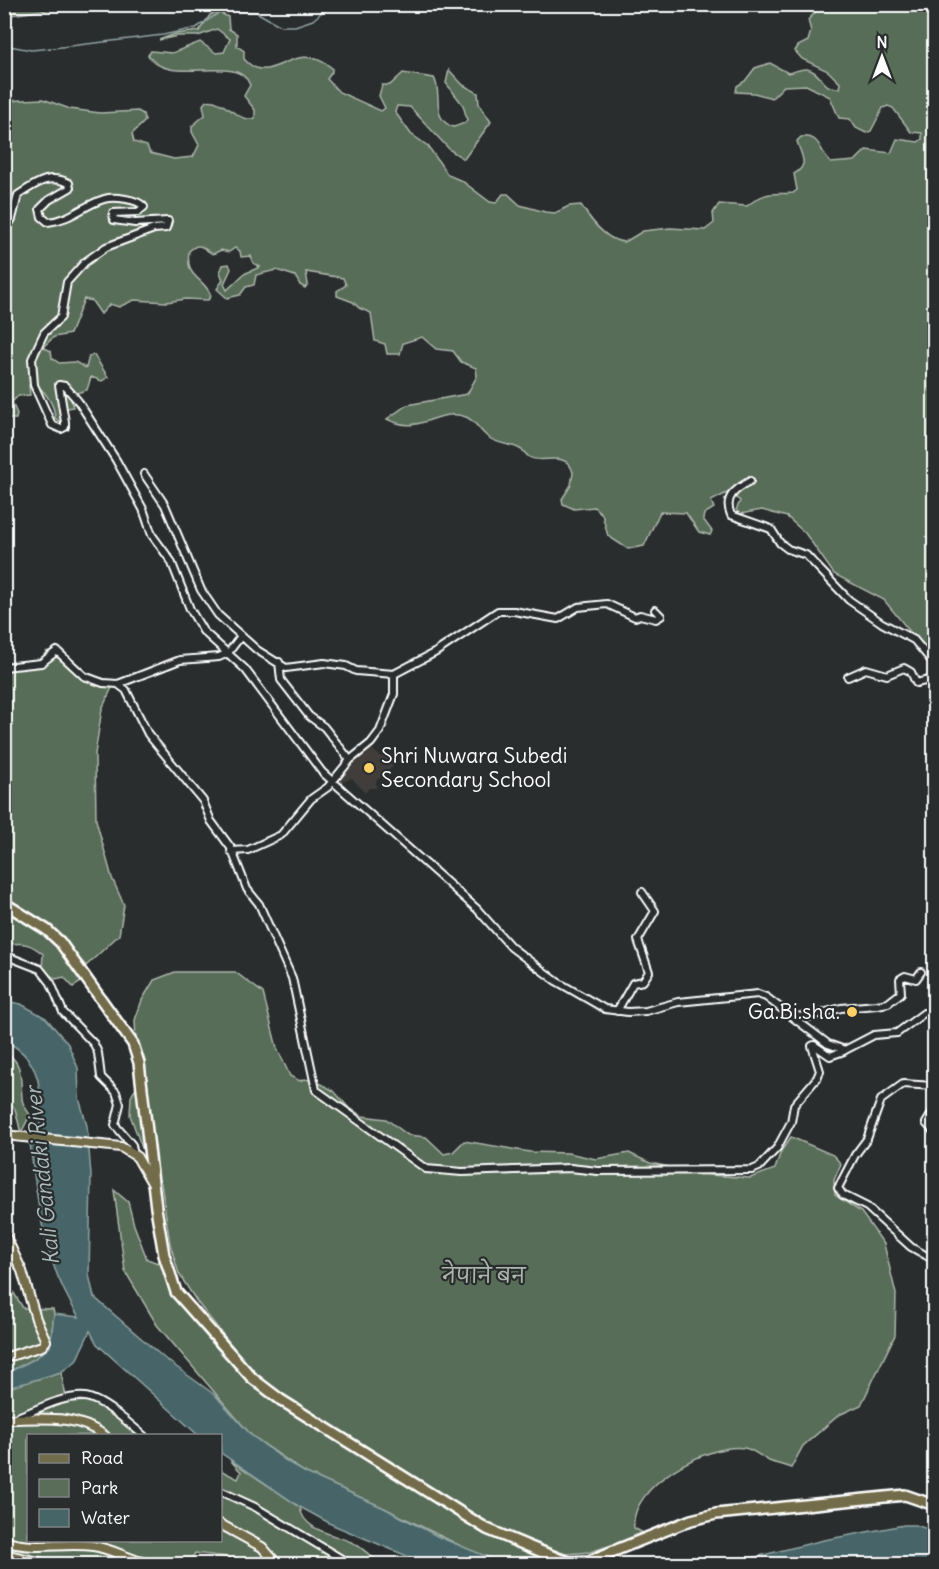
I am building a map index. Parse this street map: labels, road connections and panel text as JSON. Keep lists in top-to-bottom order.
{
  "water": ["Kali Gandaki River"],
  "parks": ["नेपाने बन"],
  "places": ["Shri Nuwara Subedi Secondary School", "Ga.Bi.sha."],
  "legend": ["Road", "Park", "Water"],
  "north": "top"
}
